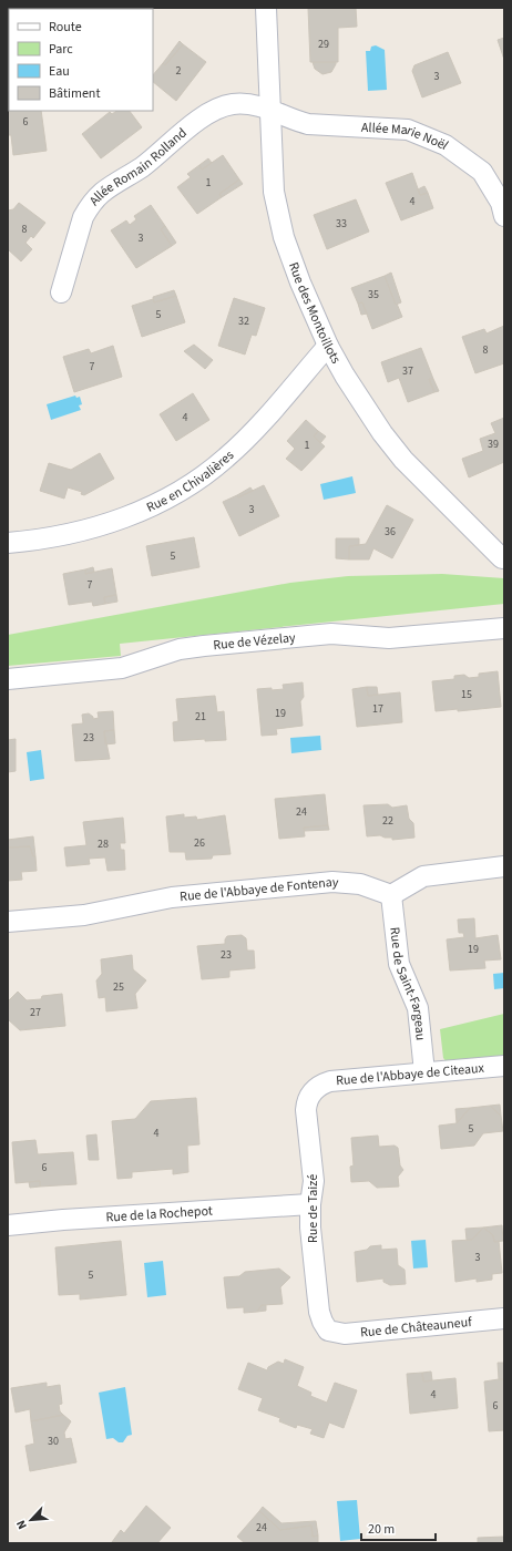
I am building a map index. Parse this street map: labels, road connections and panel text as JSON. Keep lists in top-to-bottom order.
{
  "streets": {
    "street": [
      "Allée Marie Noël",
      "Allée Romain Rolland",
      "Rue des Montoillots",
      "Rue en Chivalières",
      "Rue de Vézelay",
      "Rue de l'Abbaye de Fontenay",
      "Rue de Saint-Fargeau",
      "Rue de l'Abbaye de Citeaux",
      "Rue de Taizé",
      "Rue de la Rochepot",
      "Rue de Châteauneuf"
    ]
  },
  "crossings": [
    ["Allée Marie Noël", "Allée Romain Rolland"],
    ["Allée Marie Noël", "Rue des Montoillots"],
    ["Allée Romain Rolland", "Rue des Montoillots"],
    ["Rue des Montoillots", "Rue en Chivalières"],
    ["Rue de l'Abbaye de Fontenay", "Rue de Saint-Fargeau"],
    ["Rue de Saint-Fargeau", "Rue de l'Abbaye de Citeaux"],
    ["Rue de l'Abbaye de Citeaux", "Rue de Taizé"],
    ["Rue de Taizé", "Rue de la Rochepot"],
    ["Rue de Taizé", "Rue de Châteauneuf"]
  ],
  "house_numbers": [
    "29",
    "2",
    "3",
    "6",
    "1",
    "4",
    "33",
    "8",
    "3",
    "35",
    "5",
    "32",
    "8",
    "7",
    "37",
    "4",
    "39",
    "1",
    "3",
    "36",
    "5",
    "7",
    "15",
    "17",
    "19",
    "21",
    "23",
    "24",
    "22",
    "26",
    "28",
    "19",
    "23",
    "25",
    "27",
    "5",
    "4",
    "6",
    "3",
    "5",
    "4",
    "6",
    "30",
    "24"
  ],
  "legend": [
    "Route",
    "Parc",
    "Eau",
    "Bâtiment"
  ],
  "scale_bar": "20 m",
  "north": "bottom left"
}
